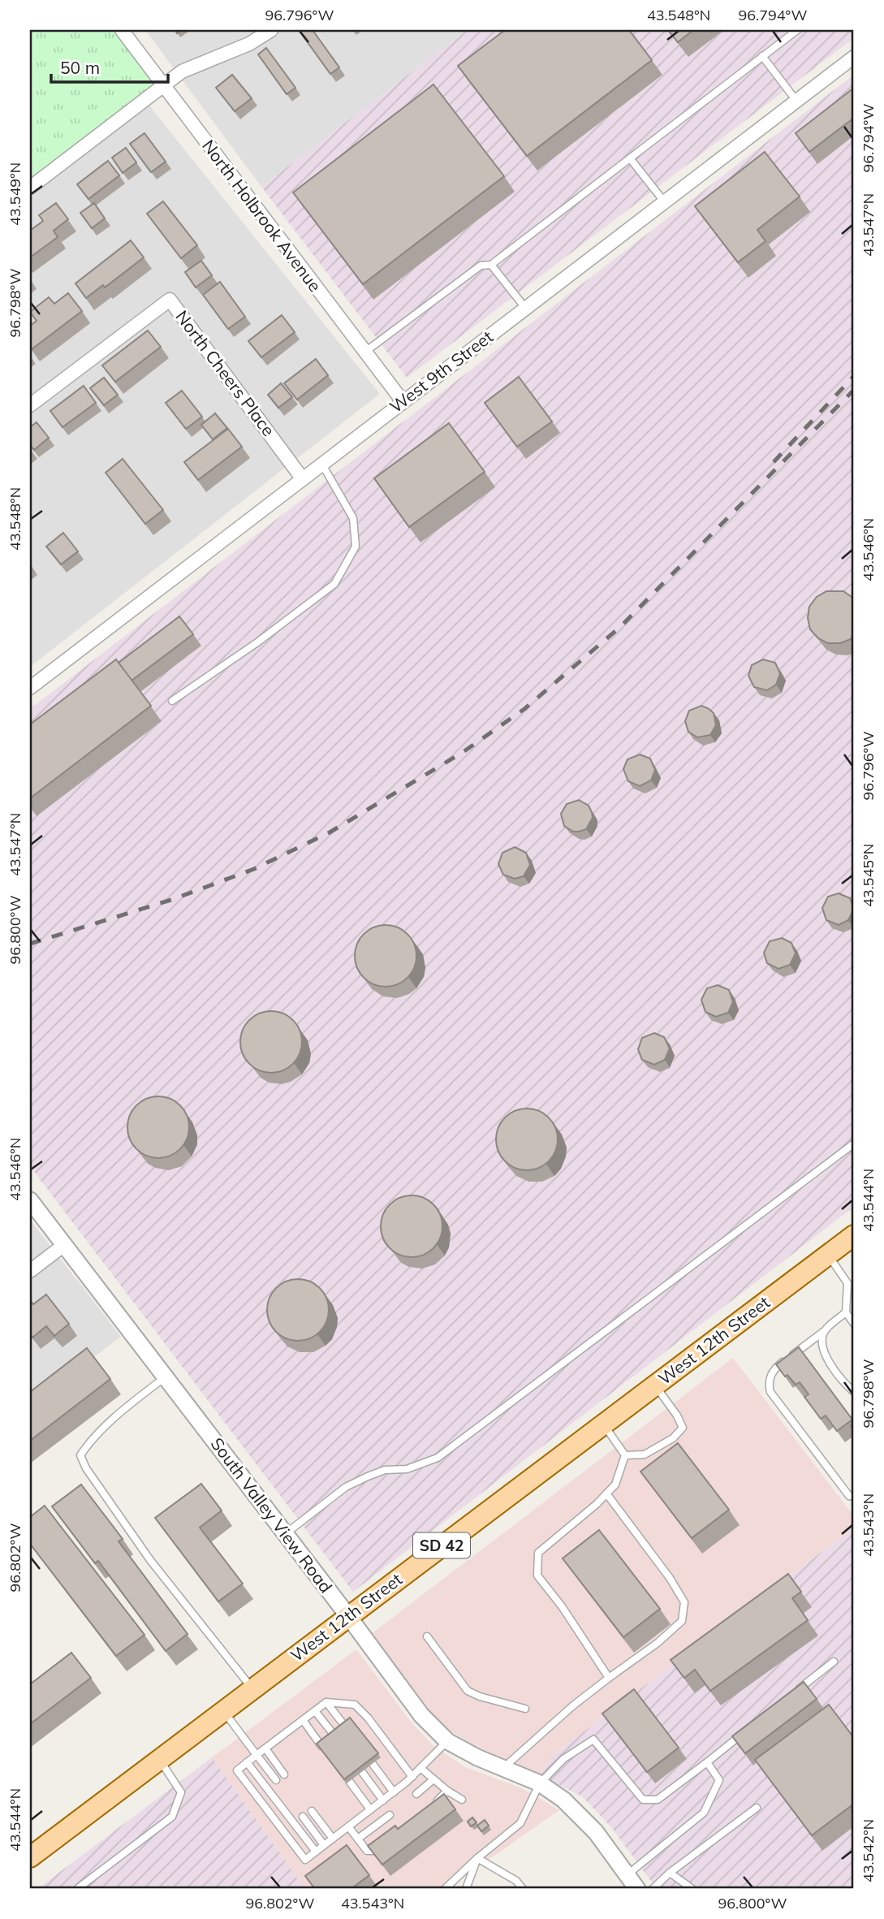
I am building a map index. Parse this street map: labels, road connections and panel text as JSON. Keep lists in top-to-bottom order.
{
  "streets": {
    "main road": ["West 12th Street", "SD 42"],
    "street": [
      "North Holbrook Avenue",
      "West 9th Street",
      "North Cheers Place",
      "South Valley View Road"
    ]
  },
  "crossings": [
    ["North Holbrook Avenue", "West 9th Street"],
    ["West 9th Street", "North Cheers Place"],
    ["West 12th Street", "South Valley View Road"]
  ],
  "scale_bar": "50 m",
  "coordinates": [
    "96.796°W",
    "43.548°N",
    "96.794°W",
    "43.549°N",
    "43.547°N",
    "96.798°W",
    "43.546°N",
    "43.545°N",
    "96.800°W",
    "43.544°N",
    "43.543°N",
    "96.802°W",
    "43.542°N"
  ]
}
